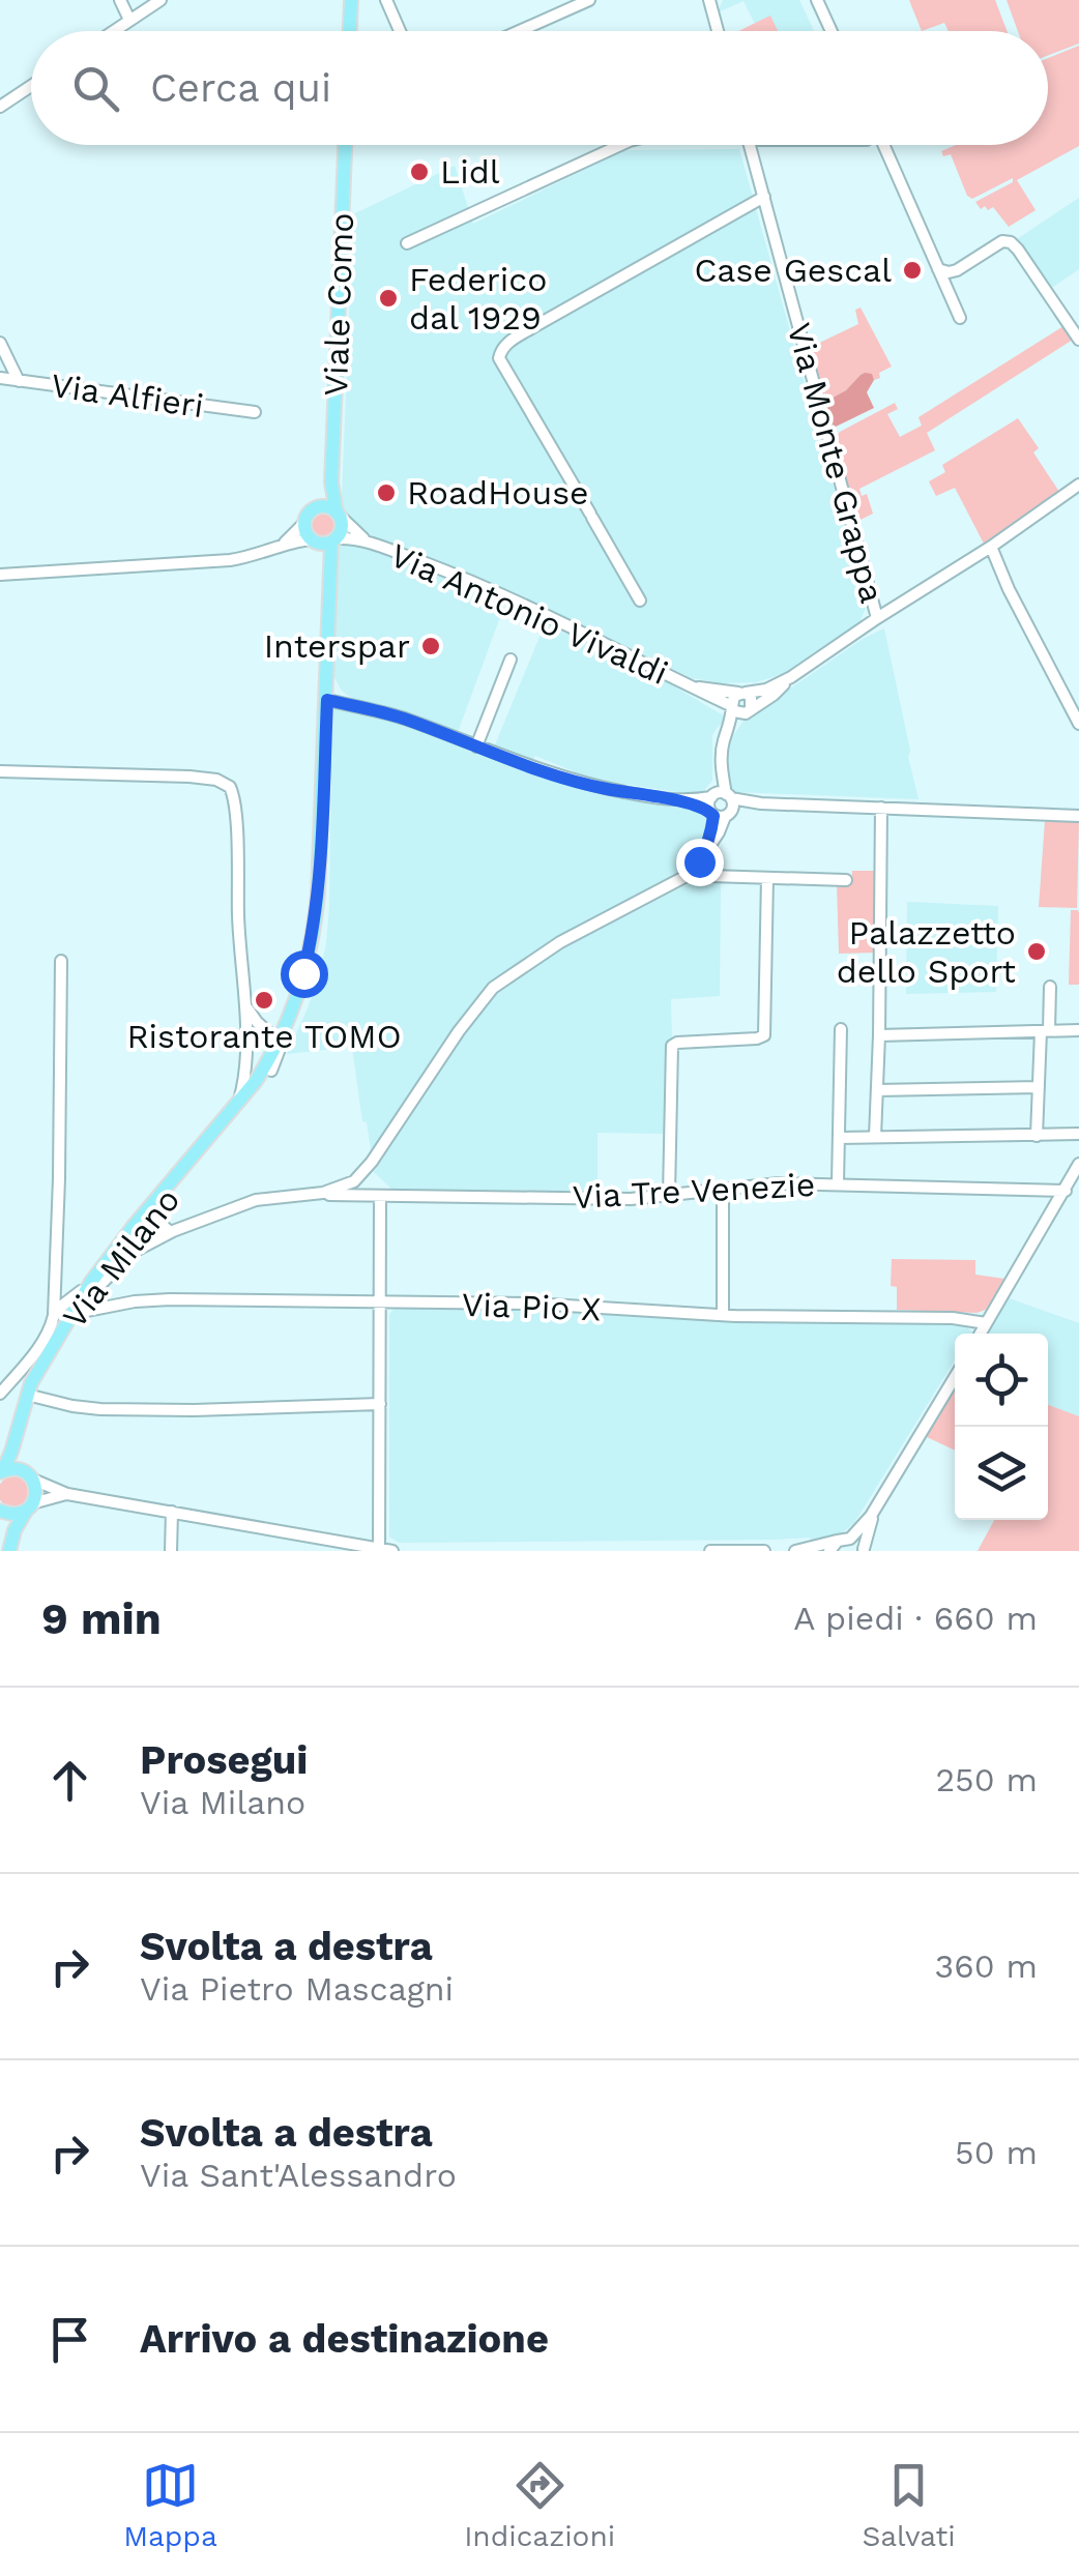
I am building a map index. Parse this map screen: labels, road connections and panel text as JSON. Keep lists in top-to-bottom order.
{
  "streets": {
    "main road": ["Viale Como", "Via Milano"],
    "street": [
      "Via Alfieri",
      "Via Monte Grappa",
      "Via Antonio Vivaldi",
      "Via Tre Venezie",
      "Via Pio X"
    ]
  },
  "crossings": [
    ["Viale Como", "Via Milano"],
    ["Via Milano", "Via Pio X"]
  ],
  "places": [
    "Lidl",
    "Case Gescal",
    "Federico dal 1929",
    "RoadHouse",
    "Interspar",
    "Palazzetto dello Sport",
    "Ristorante TOMO"
  ],
  "page": {
    "search": "Cerca qui",
    "heading": ["9 min", "A piedi · 660 m"],
    "list": [
      ["Prosegui", "Via Milano", "250 m"],
      ["Svolta a destra", "Via Pietro Mascagni", "360 m"],
      ["Svolta a destra", "Via Sant'Alessandro", "50 m"],
      "Arrivo a destinazione"
    ],
    "nav": ["Mappa", "Indicazioni", "Salvati"]
  }
}
